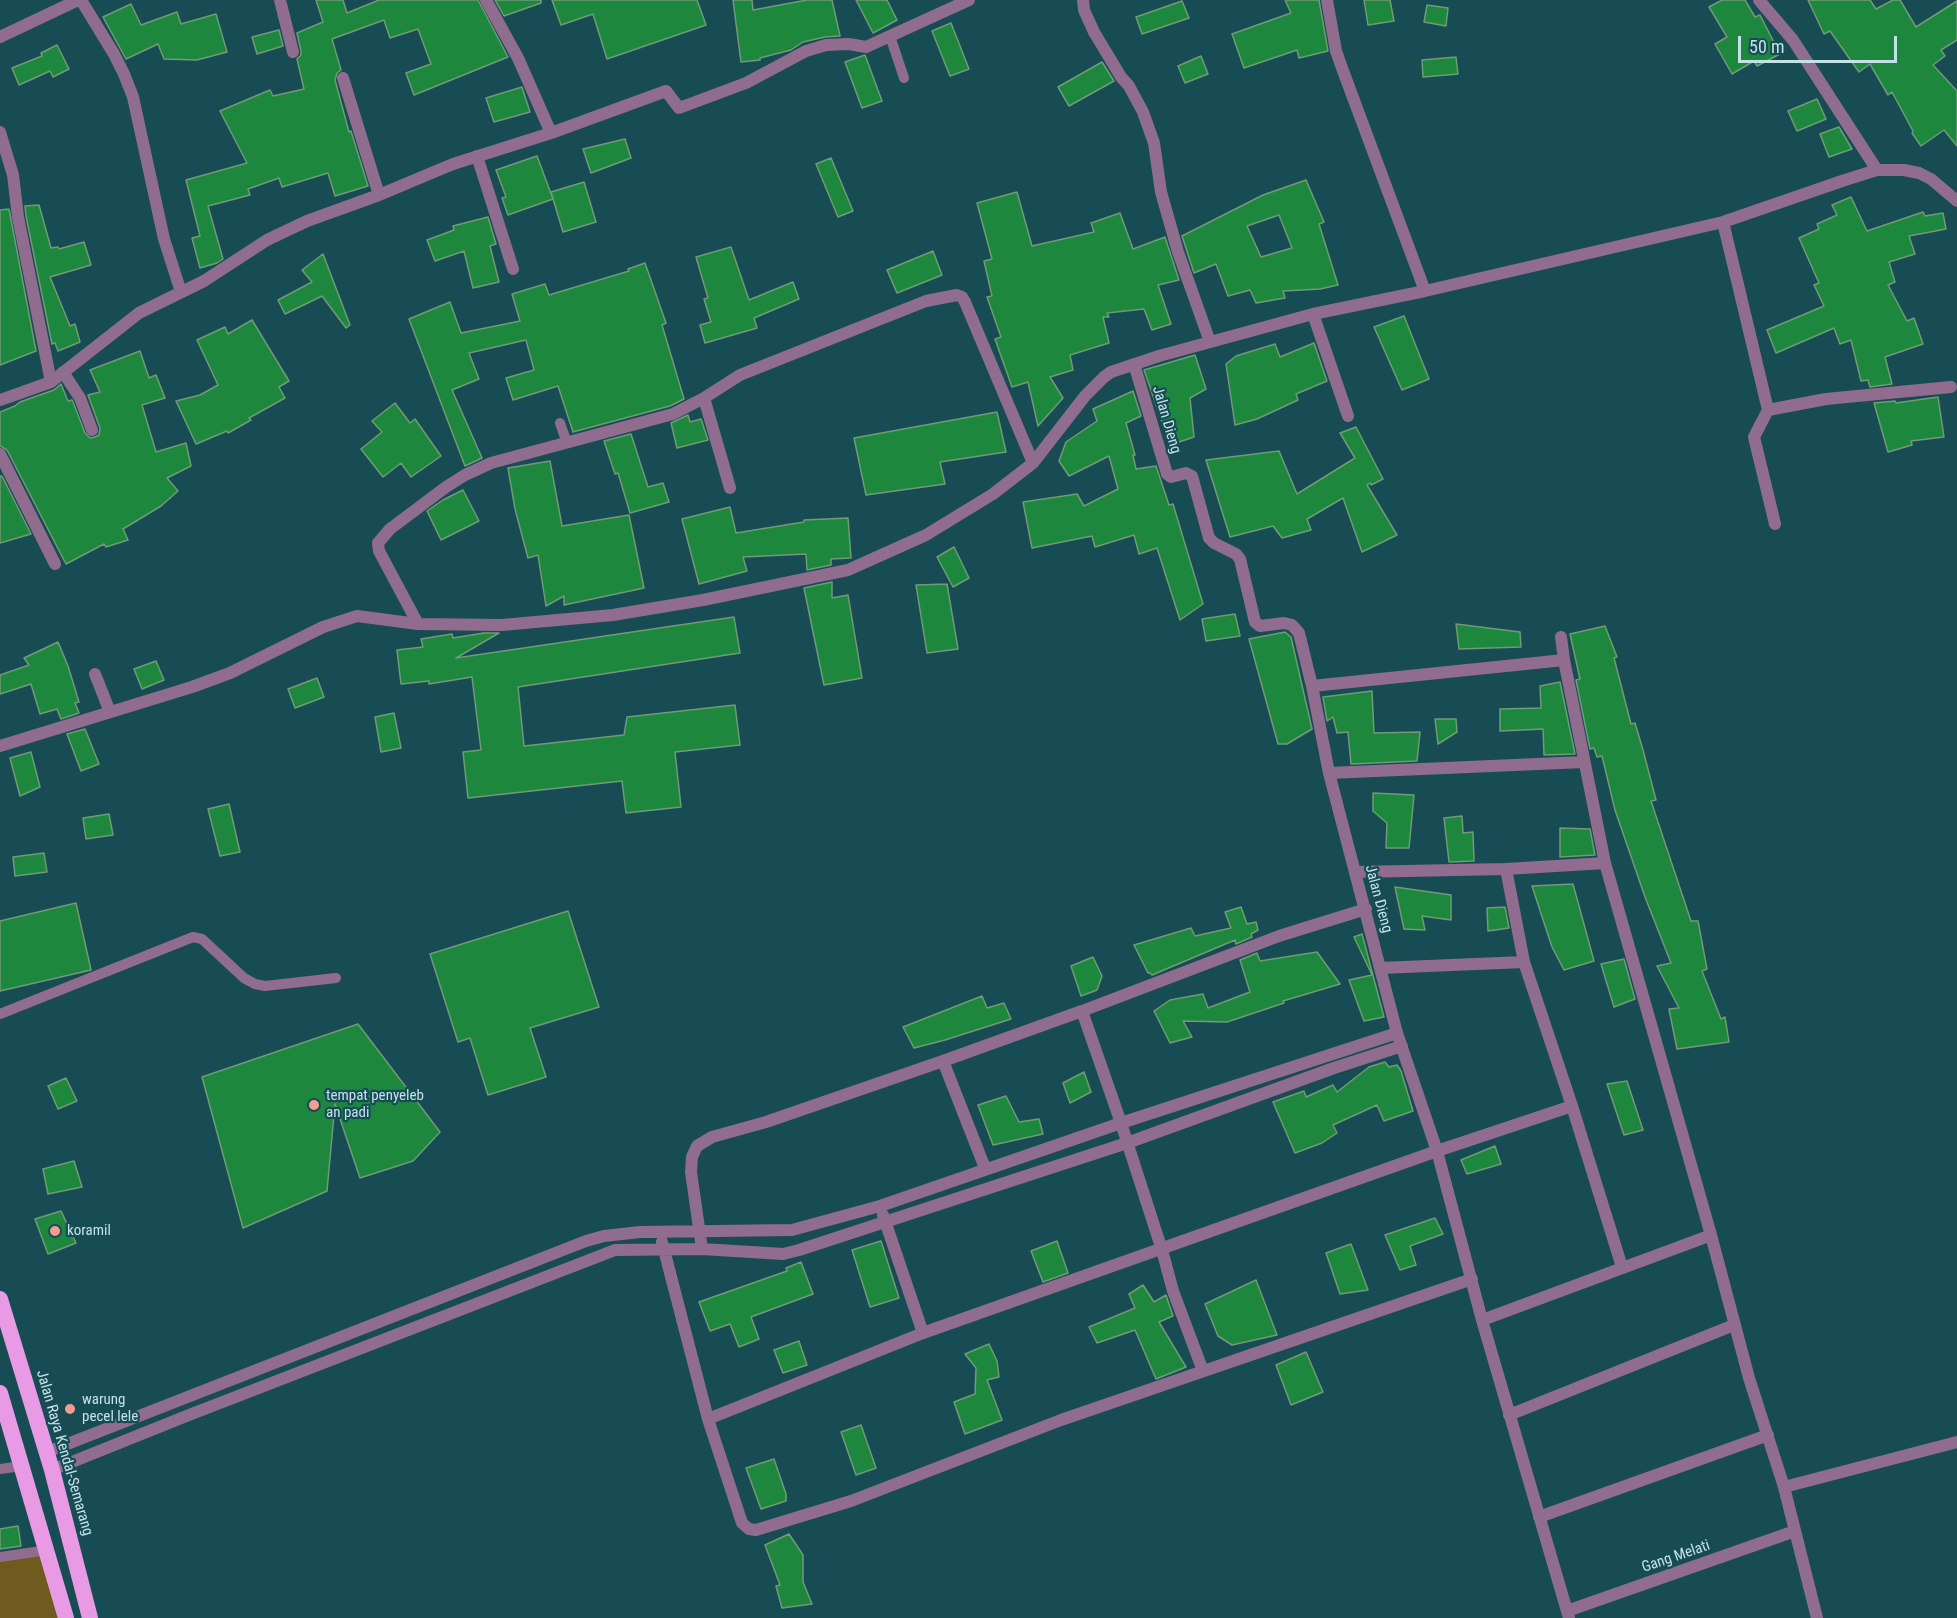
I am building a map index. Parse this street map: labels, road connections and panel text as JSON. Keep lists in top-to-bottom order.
{
  "streets": {
    "highway": ["Jalan Raya Kendal-Semarang"],
    "street": ["Jalan Dieng", "Gang Melati"]
  },
  "crossings": [
    ["Jalan Dieng", "Gang Melati"]
  ],
  "places": ["tempat penyeleb an padi", "koramil", "warung pecel lele"],
  "scale_bar": "50 m"
}
